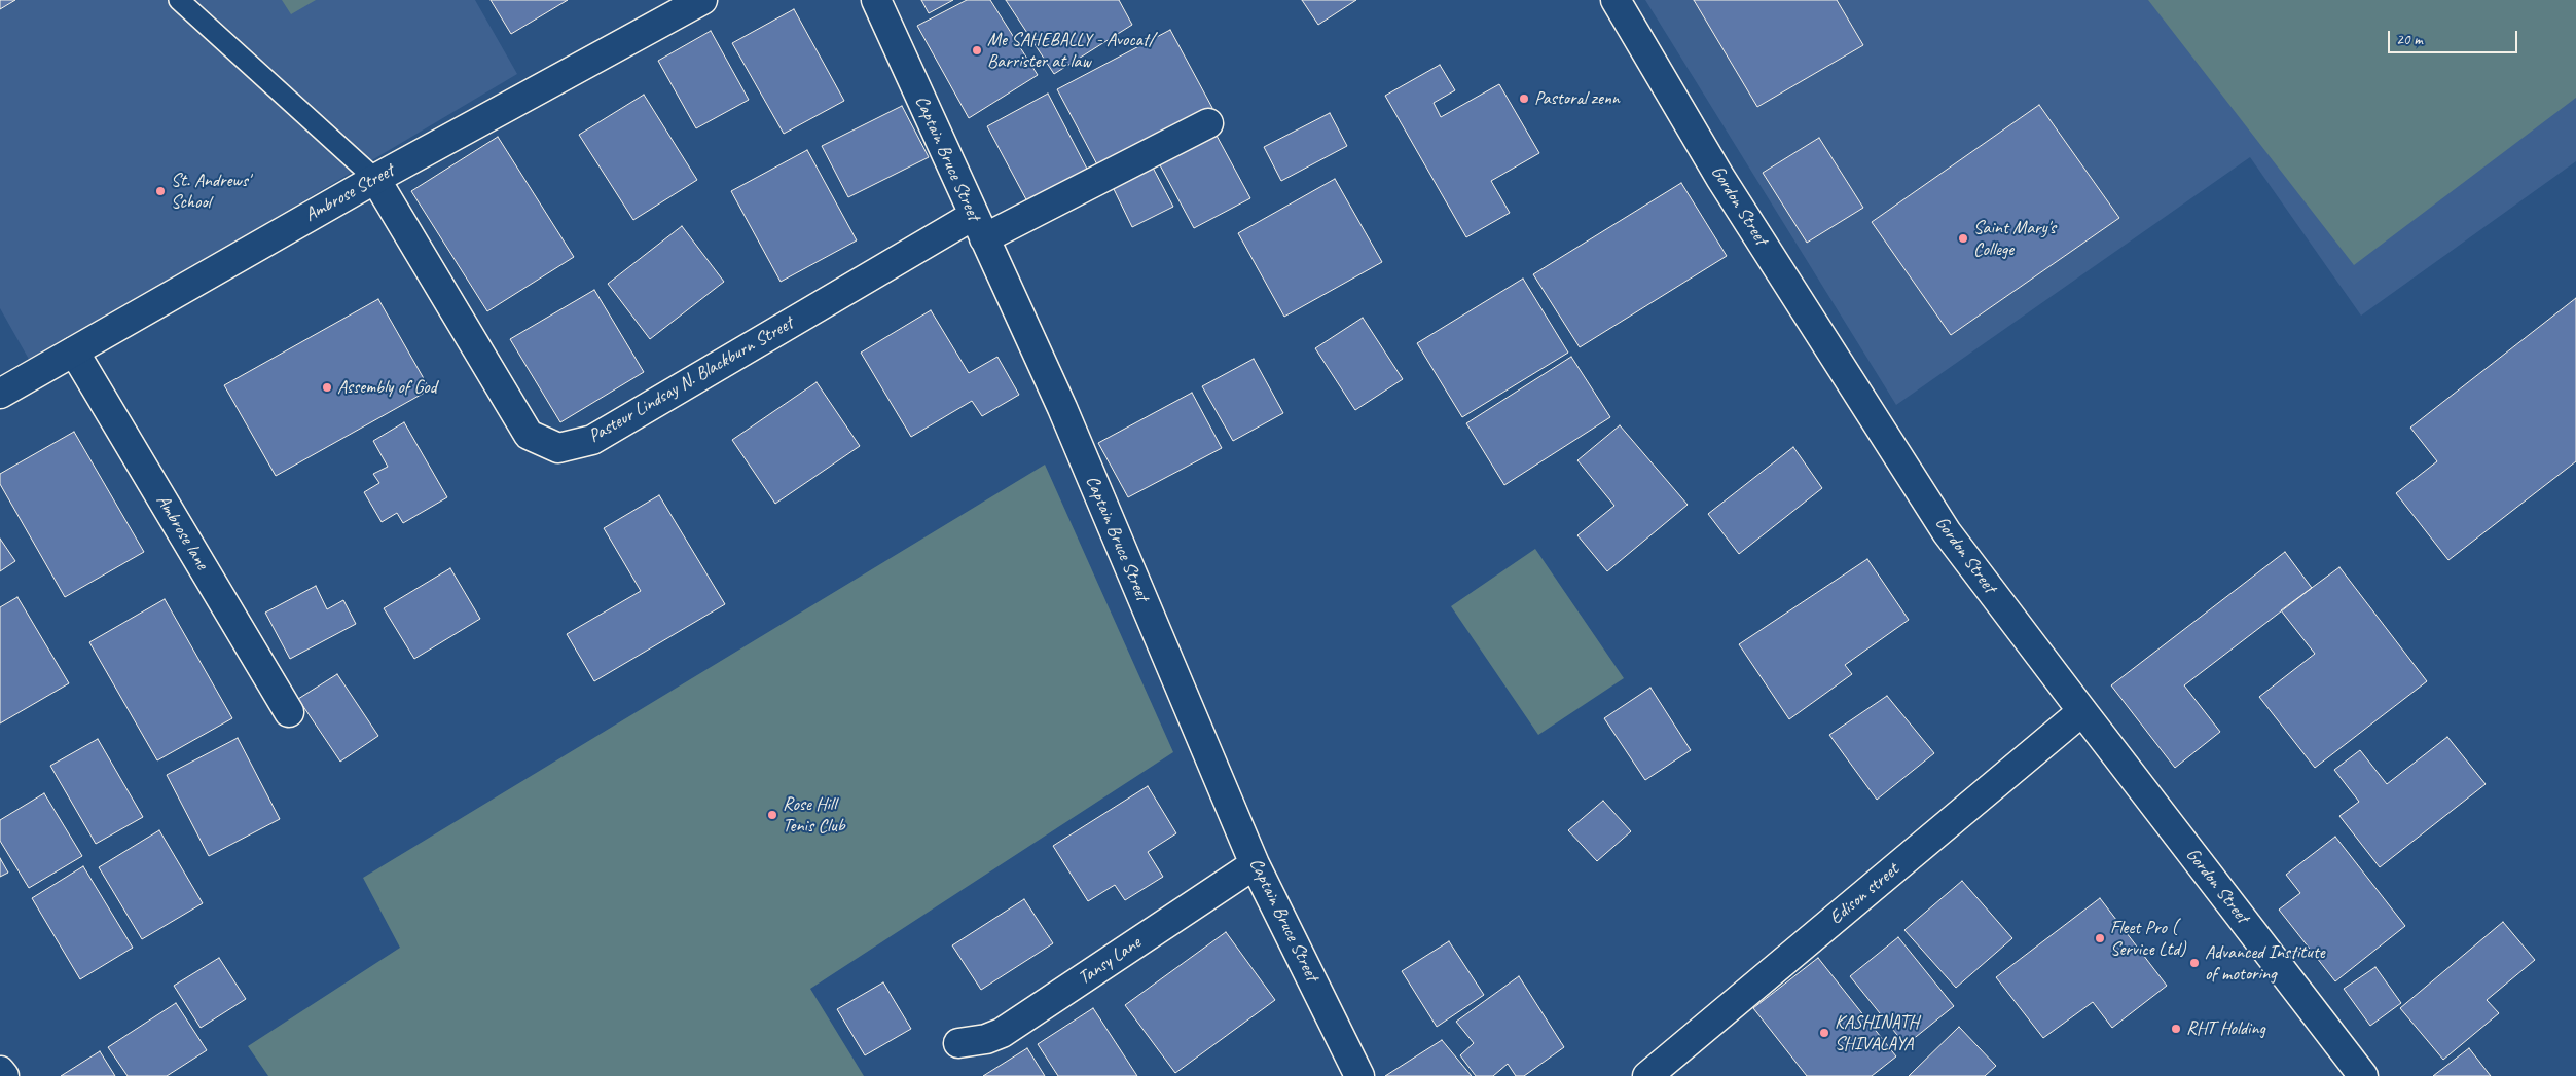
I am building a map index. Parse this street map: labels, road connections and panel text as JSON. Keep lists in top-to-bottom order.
{
  "streets": {
    "street": [
      "Captain Bruce Street",
      "Ambrose Street",
      "Gordon Street",
      "Pasteur Lindsay N. Blackburn Street",
      "Ambrose lane",
      "Edison street",
      "Tansy Lane"
    ]
  },
  "crossings": [
    ["Captain Bruce Street", "Pasteur Lindsay N. Blackburn Street"],
    ["Captain Bruce Street", "Tansy Lane"],
    ["Ambrose Street", "Pasteur Lindsay N. Blackburn Street"],
    ["Ambrose Street", "Ambrose lane"],
    ["Gordon Street", "Edison street"]
  ],
  "places": [
    "Me SAHEBALLY - Avocat/ Barrister at law",
    "Pastoral zenn",
    "St. Andrews' School",
    "Saint Mary's College",
    "Assembly of God",
    "Rose Hill Tenis Club",
    "Fleet Pro ( Service Ltd)",
    "Advanced Institute of motoring",
    "RHT Holding",
    "KASHINATH SHIVALAYA"
  ],
  "scale_bar": "20 m"
}
